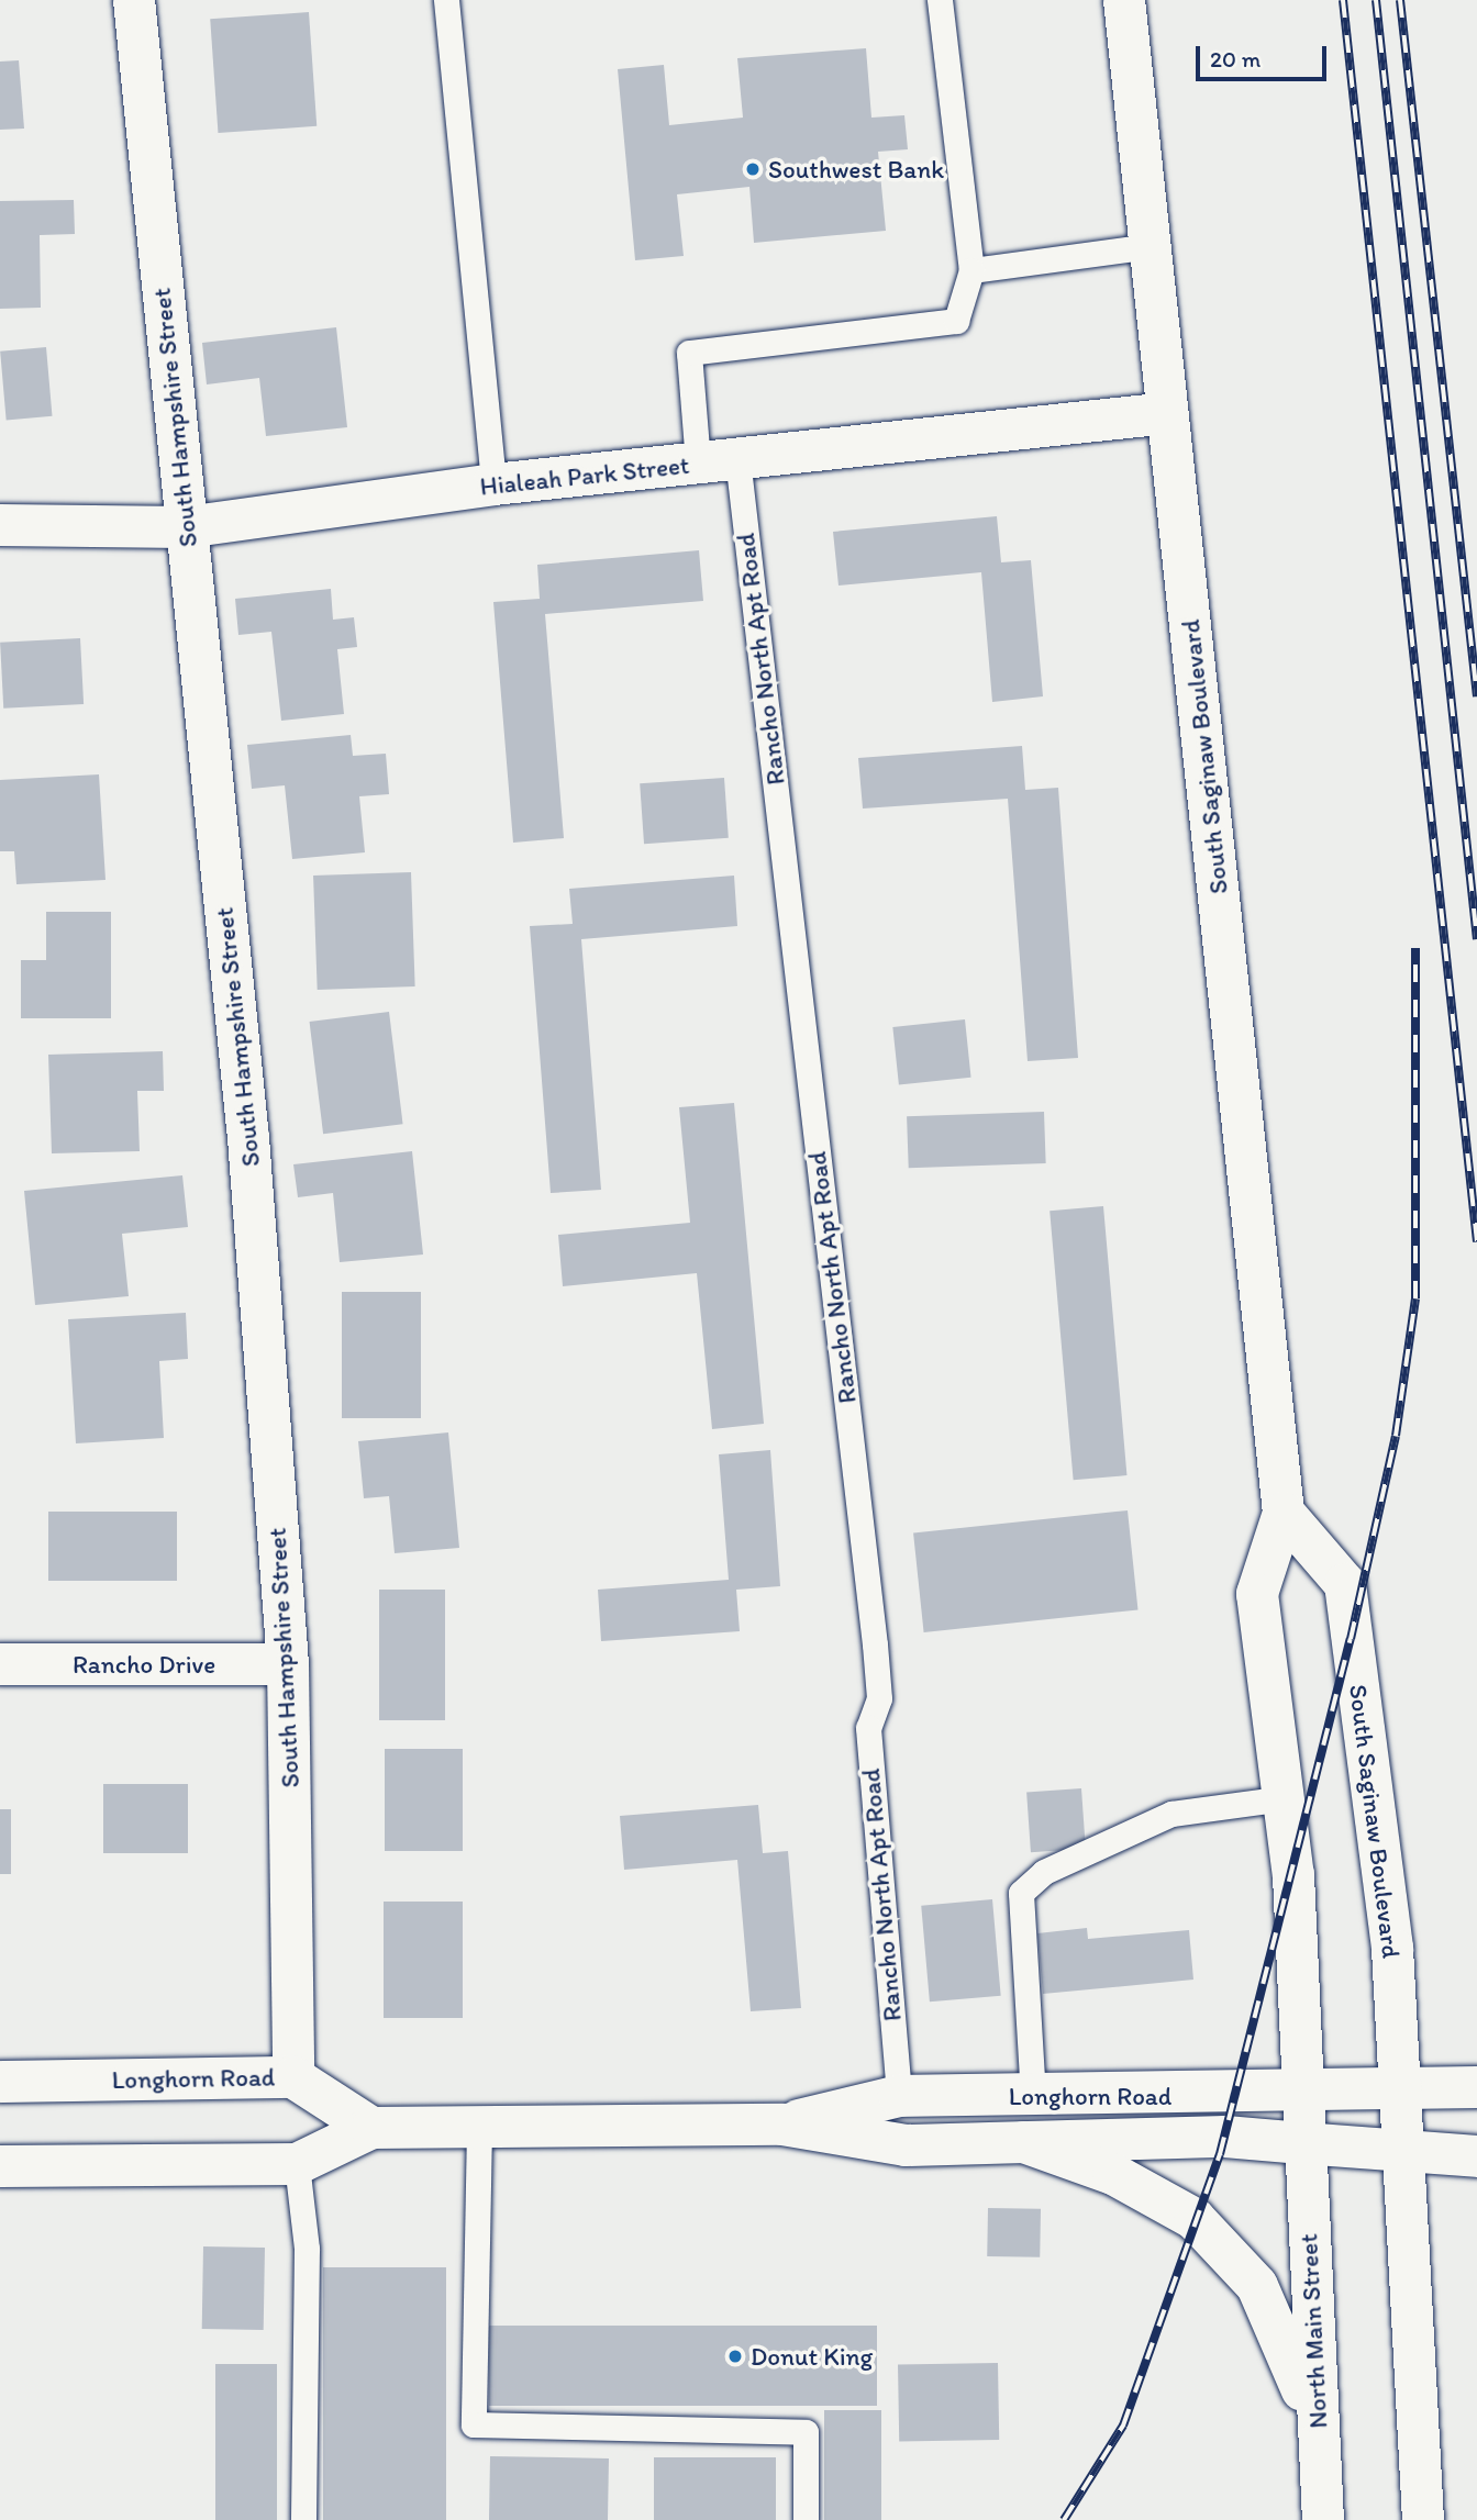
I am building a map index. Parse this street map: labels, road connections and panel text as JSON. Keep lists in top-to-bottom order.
{
  "streets": {
    "main road": [
      "South Hampshire Street",
      "Hialeah Park Street",
      "South Saginaw Boulevard",
      "Rancho Drive",
      "Longhorn Road",
      "North Main Street"
    ],
    "lane": ["Rancho North Apt Road"]
  },
  "crossings": [
    ["South Hampshire Street", "Hialeah Park Street"],
    ["South Hampshire Street", "Rancho Drive"],
    ["South Hampshire Street", "Longhorn Road"],
    ["Hialeah Park Street", "Rancho North Apt Road"],
    ["Hialeah Park Street", "South Saginaw Boulevard"],
    ["Rancho North Apt Road", "Longhorn Road"],
    ["South Saginaw Boulevard", "Longhorn Road"],
    ["South Saginaw Boulevard", "North Main Street"],
    ["Longhorn Road", "North Main Street"]
  ],
  "places": ["Southwest Bank", "Donut King"],
  "scale_bar": "20 m"
}
